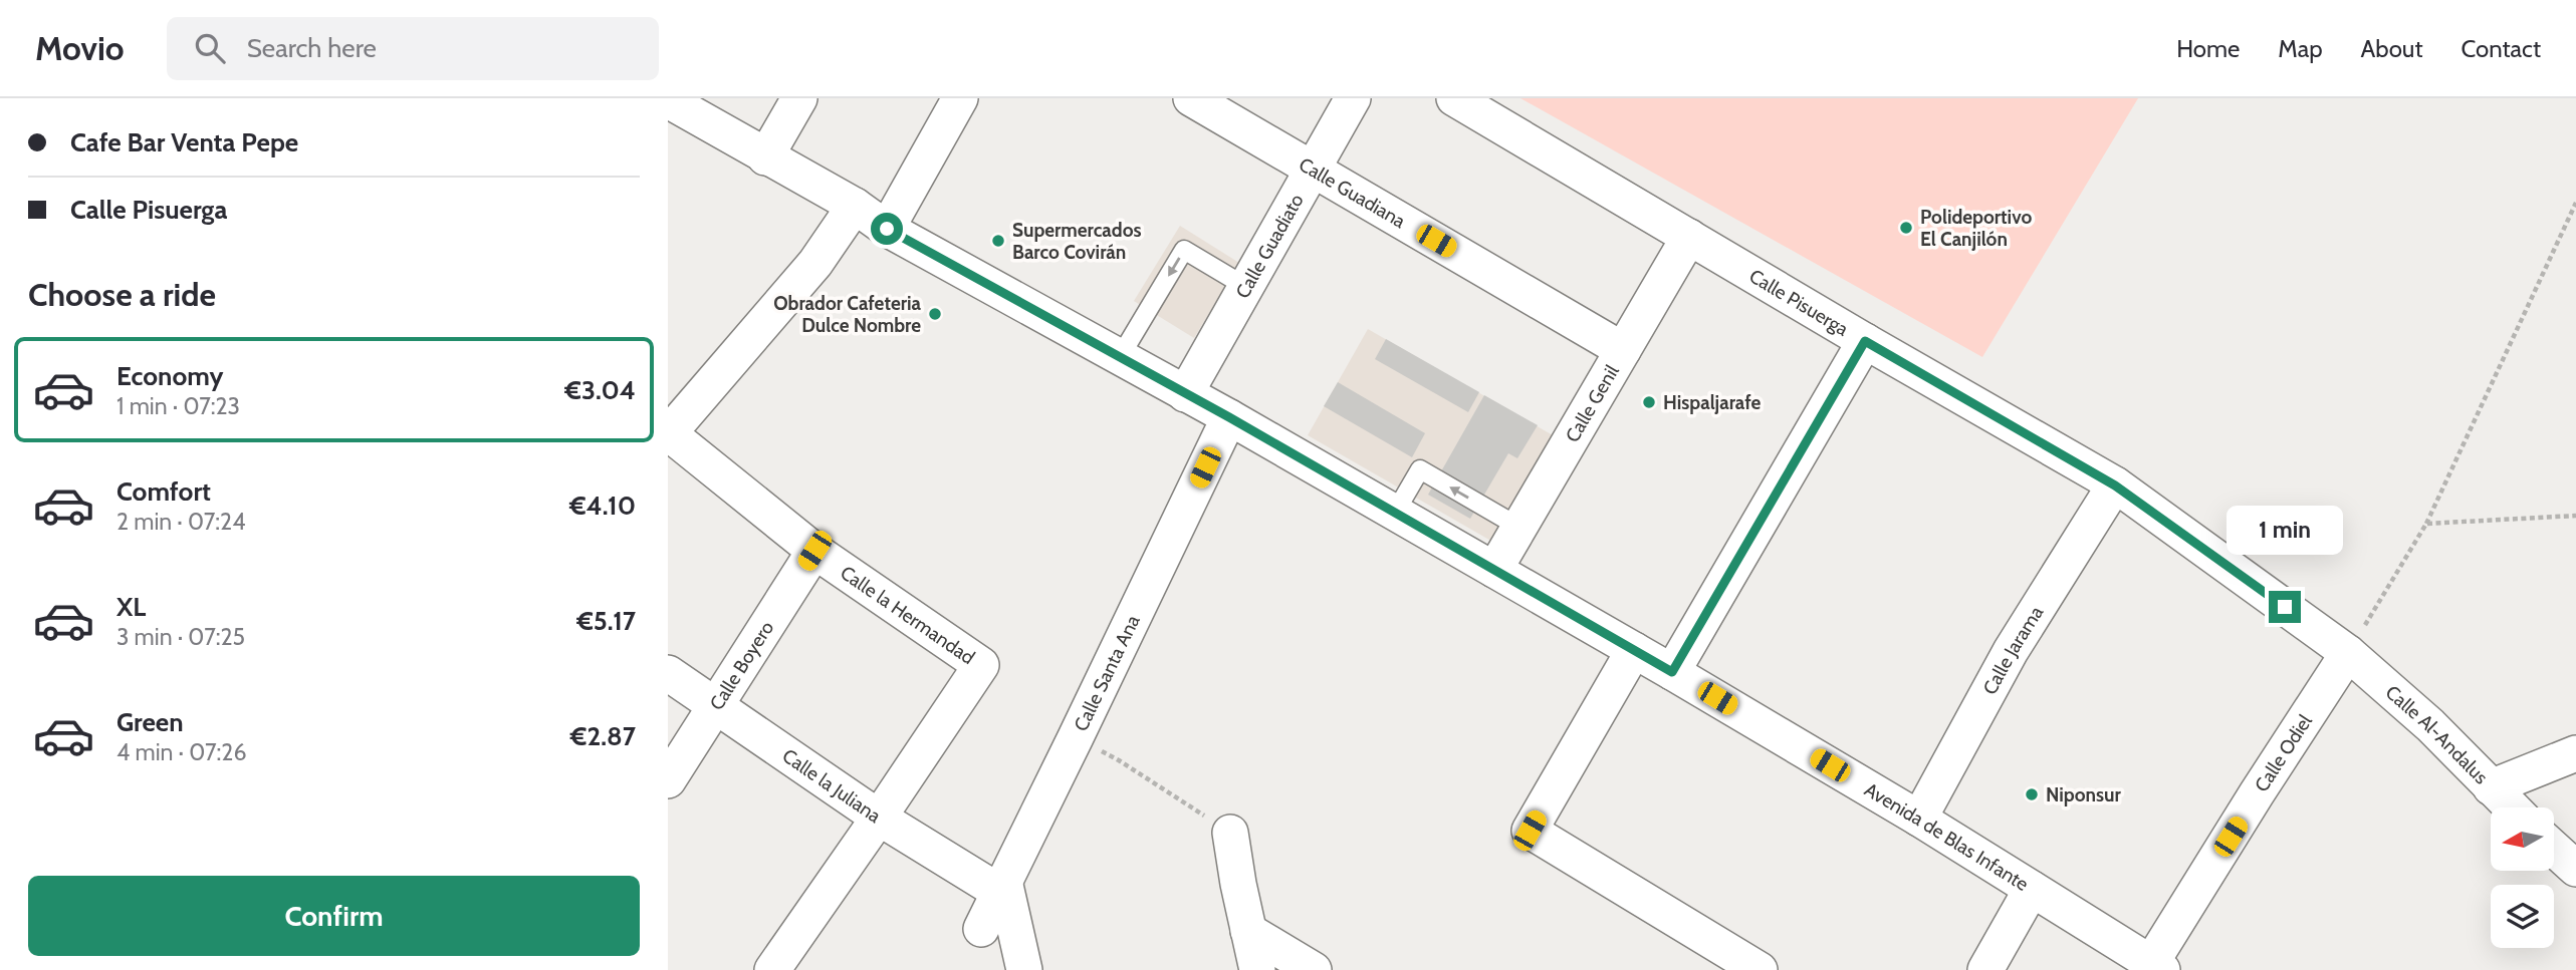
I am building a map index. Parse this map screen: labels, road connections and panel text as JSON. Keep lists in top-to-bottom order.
{
  "streets": {
    "street": [
      "Calle Guadiana",
      "Calle Guadiato",
      "Calle Pisuerga",
      "Calle Genil",
      "Calle la Hermandad",
      "Calle Jarama",
      "Calle Boyero",
      "Calle Santa Ana",
      "Calle Al-Andalus",
      "Calle Odiel",
      "Calle la Juliana",
      "Avenida de Blas Infante"
    ]
  },
  "crossings": [
    ["Calle Guadiana", "Calle Guadiato"],
    ["Calle Guadiana", "Calle Genil"],
    ["Calle Guadiato", "Avenida de Blas Infante"],
    ["Calle Pisuerga", "Calle Genil"],
    ["Calle Pisuerga", "Calle Jarama"],
    ["Calle Pisuerga", "Calle Al-Andalus"],
    ["Calle Pisuerga", "Calle Odiel"],
    ["Calle Genil", "Avenida de Blas Infante"],
    ["Calle la Hermandad", "Calle Boyero"],
    ["Calle la Hermandad", "Calle la Juliana"],
    ["Calle Jarama", "Avenida de Blas Infante"],
    ["Calle Boyero", "Calle la Juliana"],
    ["Calle Santa Ana", "Calle la Juliana"],
    ["Calle Santa Ana", "Avenida de Blas Infante"],
    ["Calle Al-Andalus", "Calle Odiel"],
    ["Calle Odiel", "Avenida de Blas Infante"]
  ],
  "places": [
    "Polideportivo El Canjilón",
    "Supermercados Barco Covirán",
    "Obrador Cafeteria Dulce Nombre",
    "Hispaljarafe",
    "Niponsur"
  ],
  "north": "left",
  "page": {
    "header": "Movio",
    "search": "Search here",
    "nav": [
      "Home",
      "Map",
      "About",
      "Contact"
    ],
    "banner": ["Cafe Bar Venta Pepe", "Calle Pisuerga"],
    "heading": "Choose a ride",
    "list": [
      {
        "name": "Economy",
        "note": "1 min · 07:23",
        "value": "€3.04"
      },
      {
        "name": "Comfort",
        "note": "2 min · 07:24",
        "value": "€4.10"
      },
      {
        "name": "XL",
        "note": "3 min · 07:25",
        "value": "€5.17"
      },
      {
        "name": "Green",
        "note": "4 min · 07:26",
        "value": "€2.87"
      }
    ],
    "bubble": "1 min",
    "buttons": "Confirm"
  }
}
